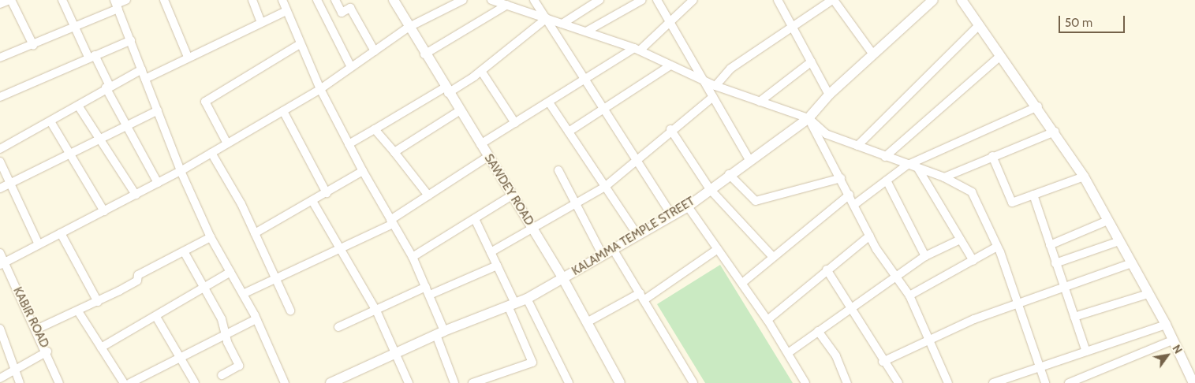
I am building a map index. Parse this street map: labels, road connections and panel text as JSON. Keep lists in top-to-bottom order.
{
  "streets": {
    "street": ["SAWDEY ROAD", "KALAMMA TEMPLE STREET", "KABIR ROAD"]
  },
  "crossings": [
    ["SAWDEY ROAD", "KALAMMA TEMPLE STREET"]
  ],
  "scale_bar": "50 m",
  "north": "top right"
}
